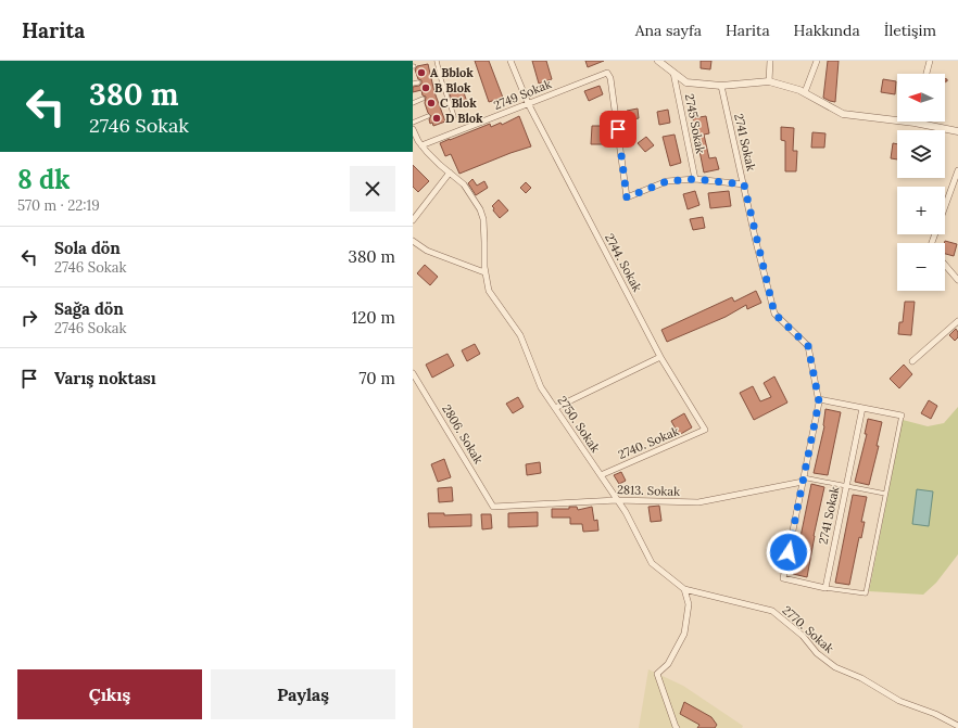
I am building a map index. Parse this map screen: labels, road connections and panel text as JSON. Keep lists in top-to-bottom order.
{
  "streets": {
    "street": [
      "2749 Sokak",
      "2745 Sokak",
      "2741 Sokak",
      "2744. Sokak",
      "2750. Sokak",
      "2806. Sokak",
      "2740. Sokak",
      "2813. Sokak",
      "2770. Sokak"
    ]
  },
  "crossings": [
    ["2749 Sokak", "2745 Sokak"],
    ["2749 Sokak", "2744. Sokak"],
    ["2749 Sokak", "2750. Sokak"],
    ["2741 Sokak", "2813. Sokak"],
    ["2744. Sokak", "2740. Sokak"],
    ["2750. Sokak", "2740. Sokak"],
    ["2750. Sokak", "2813. Sokak"],
    ["2750. Sokak", "2770. Sokak"],
    ["2806. Sokak", "2813. Sokak"]
  ],
  "places": [
    "A Bblok",
    "B Blok",
    "C Blok",
    "D Blok"
  ],
  "north": "left",
  "page": {
    "header": "Harita",
    "nav": [
      "Ana sayfa",
      "Harita",
      "Hakkında",
      "İletişim"
    ],
    "turn": ["380 m", "2746 Sokak"],
    "map_buttons": ["+", "−"],
    "heading": ["8 dk", "570 m · 22:19"],
    "list": [
      {
        "name": "Sola dön",
        "note": "2746 Sokak",
        "value": "380 m"
      },
      {
        "name": "Sağa dön",
        "note": "2746 Sokak",
        "value": "120 m"
      },
      {
        "name": "Varış noktası",
        "value": "70 m"
      }
    ],
    "buttons": ["Çıkış", "Paylaş"]
  }
}
